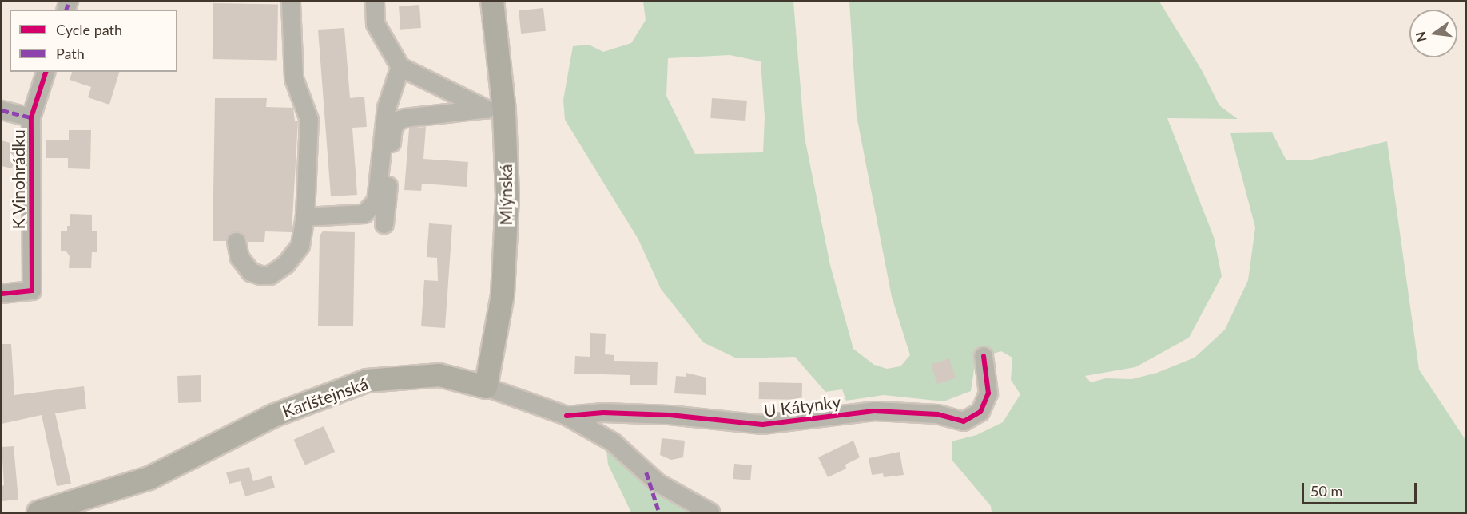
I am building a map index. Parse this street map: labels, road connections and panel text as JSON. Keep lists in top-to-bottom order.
{
  "streets": {
    "main road": ["Mlýnská", "Karlštejnská"],
    "street": ["K Vinohrádku", "U Kátynky"]
  },
  "crossings": [
    ["Mlýnská", "Karlštejnská"],
    ["Karlštejnská", "U Kátynky"]
  ],
  "legend": ["Cycle path", "Path"],
  "scale_bar": "50 m",
  "north": "left"
}
